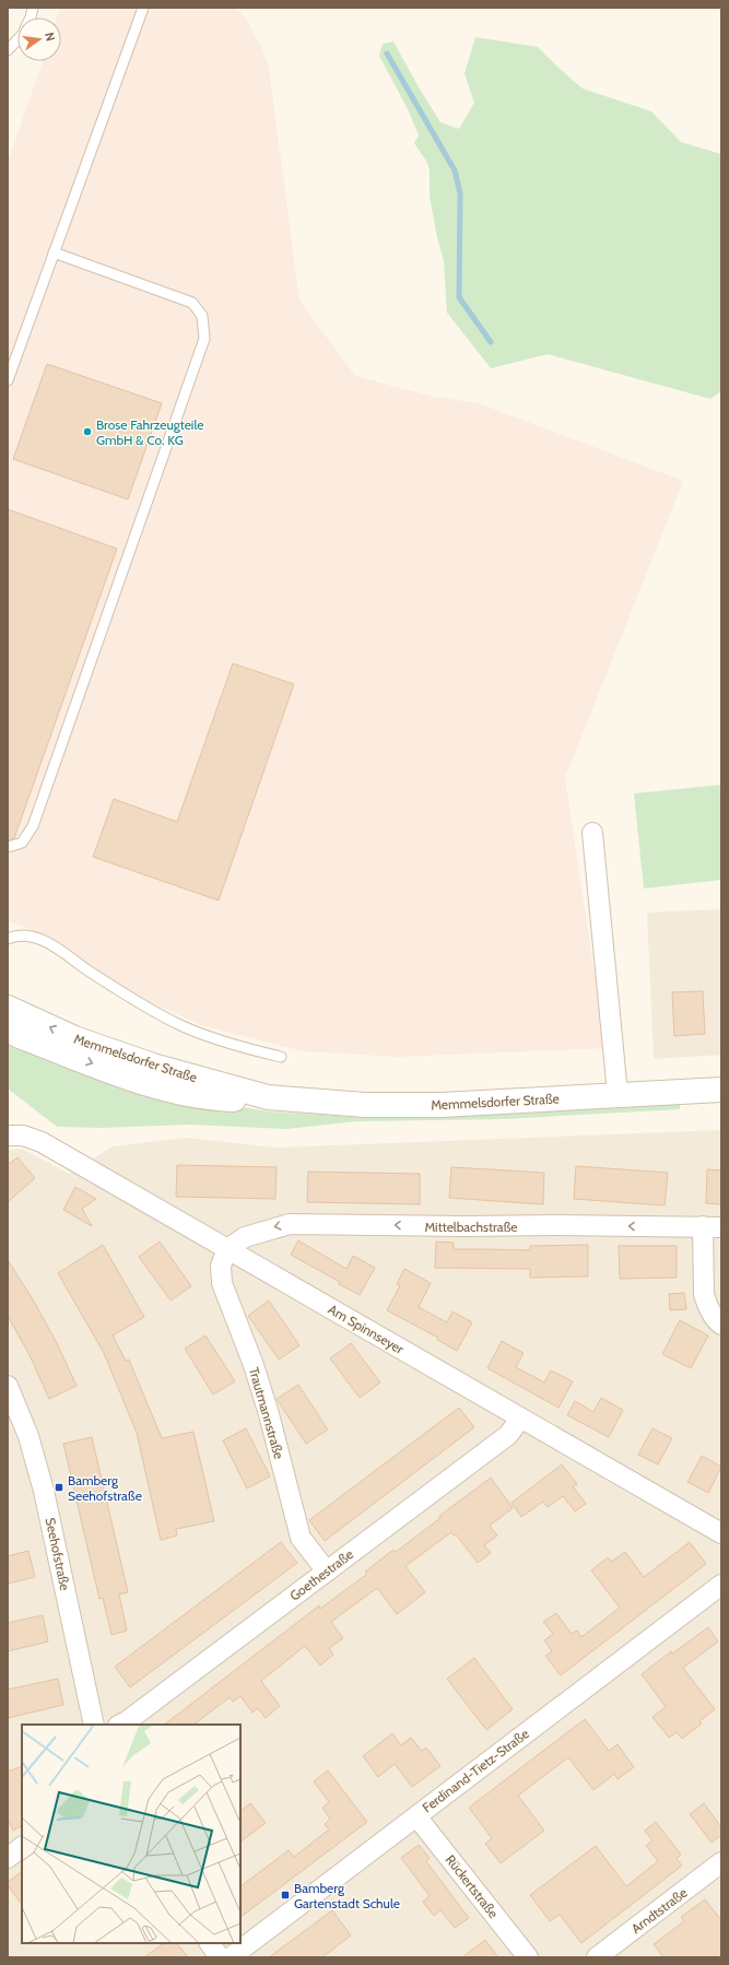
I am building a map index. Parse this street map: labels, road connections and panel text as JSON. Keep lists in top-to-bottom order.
{
  "streets": {
    "main road": ["Memmelsdorfer Straße"],
    "street": [
      "Mittelbachstraße",
      "Am Spinnseyer",
      "Trautmannstraße",
      "Seehofstraße",
      "Goethestraße",
      "Ferdinand-Tietz-Straße",
      "Rückertstraße",
      "Arndtstraße"
    ]
  },
  "crossings": [
    ["Mittelbachstraße", "Am Spinnseyer"],
    ["Mittelbachstraße", "Trautmannstraße"],
    ["Am Spinnseyer", "Trautmannstraße"],
    ["Am Spinnseyer", "Goethestraße"],
    ["Trautmannstraße", "Goethestraße"],
    ["Ferdinand-Tietz-Straße", "Rückertstraße"]
  ],
  "one_way": ["Mittelbachstraße"],
  "places": {
    "other": ["Brose Fahrzeugteile GmbH & Co. KG"],
    "transit": ["Bamberg Seehofstraße", "Bamberg Gartenstadt Schule"]
  },
  "north": "right"
}
